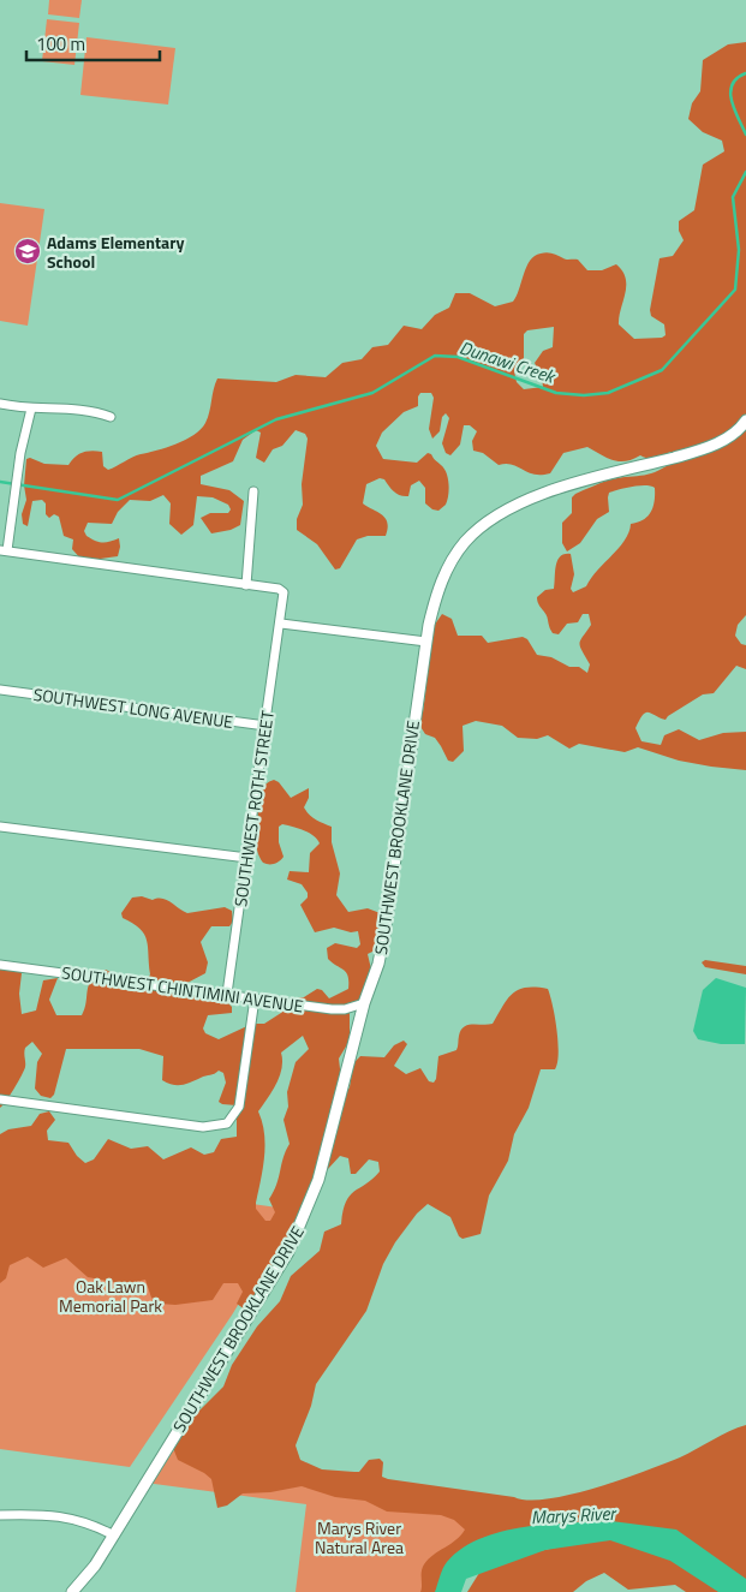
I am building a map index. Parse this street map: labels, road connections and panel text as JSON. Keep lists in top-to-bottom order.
{
  "streets": {
    "street": [
      "SOUTHWEST LONG AVENUE",
      "SOUTHWEST ROTH STREET",
      "SOUTHWEST BROOKLANE DRIVE",
      "SOUTHWEST CHINTIMINI AVENUE"
    ]
  },
  "crossings": [
    ["SOUTHWEST LONG AVENUE", "SOUTHWEST ROTH STREET"],
    ["SOUTHWEST ROTH STREET", "SOUTHWEST CHINTIMINI AVENUE"],
    ["SOUTHWEST BROOKLANE DRIVE", "SOUTHWEST CHINTIMINI AVENUE"]
  ],
  "water": ["Dunawi Creek", "Marys River"],
  "parks": ["Oak Lawn Memorial Park", "Marys River Natural Area"],
  "places": {
    "school or university": ["Adams Elementary School"]
  },
  "scale_bar": "100 m"
}
